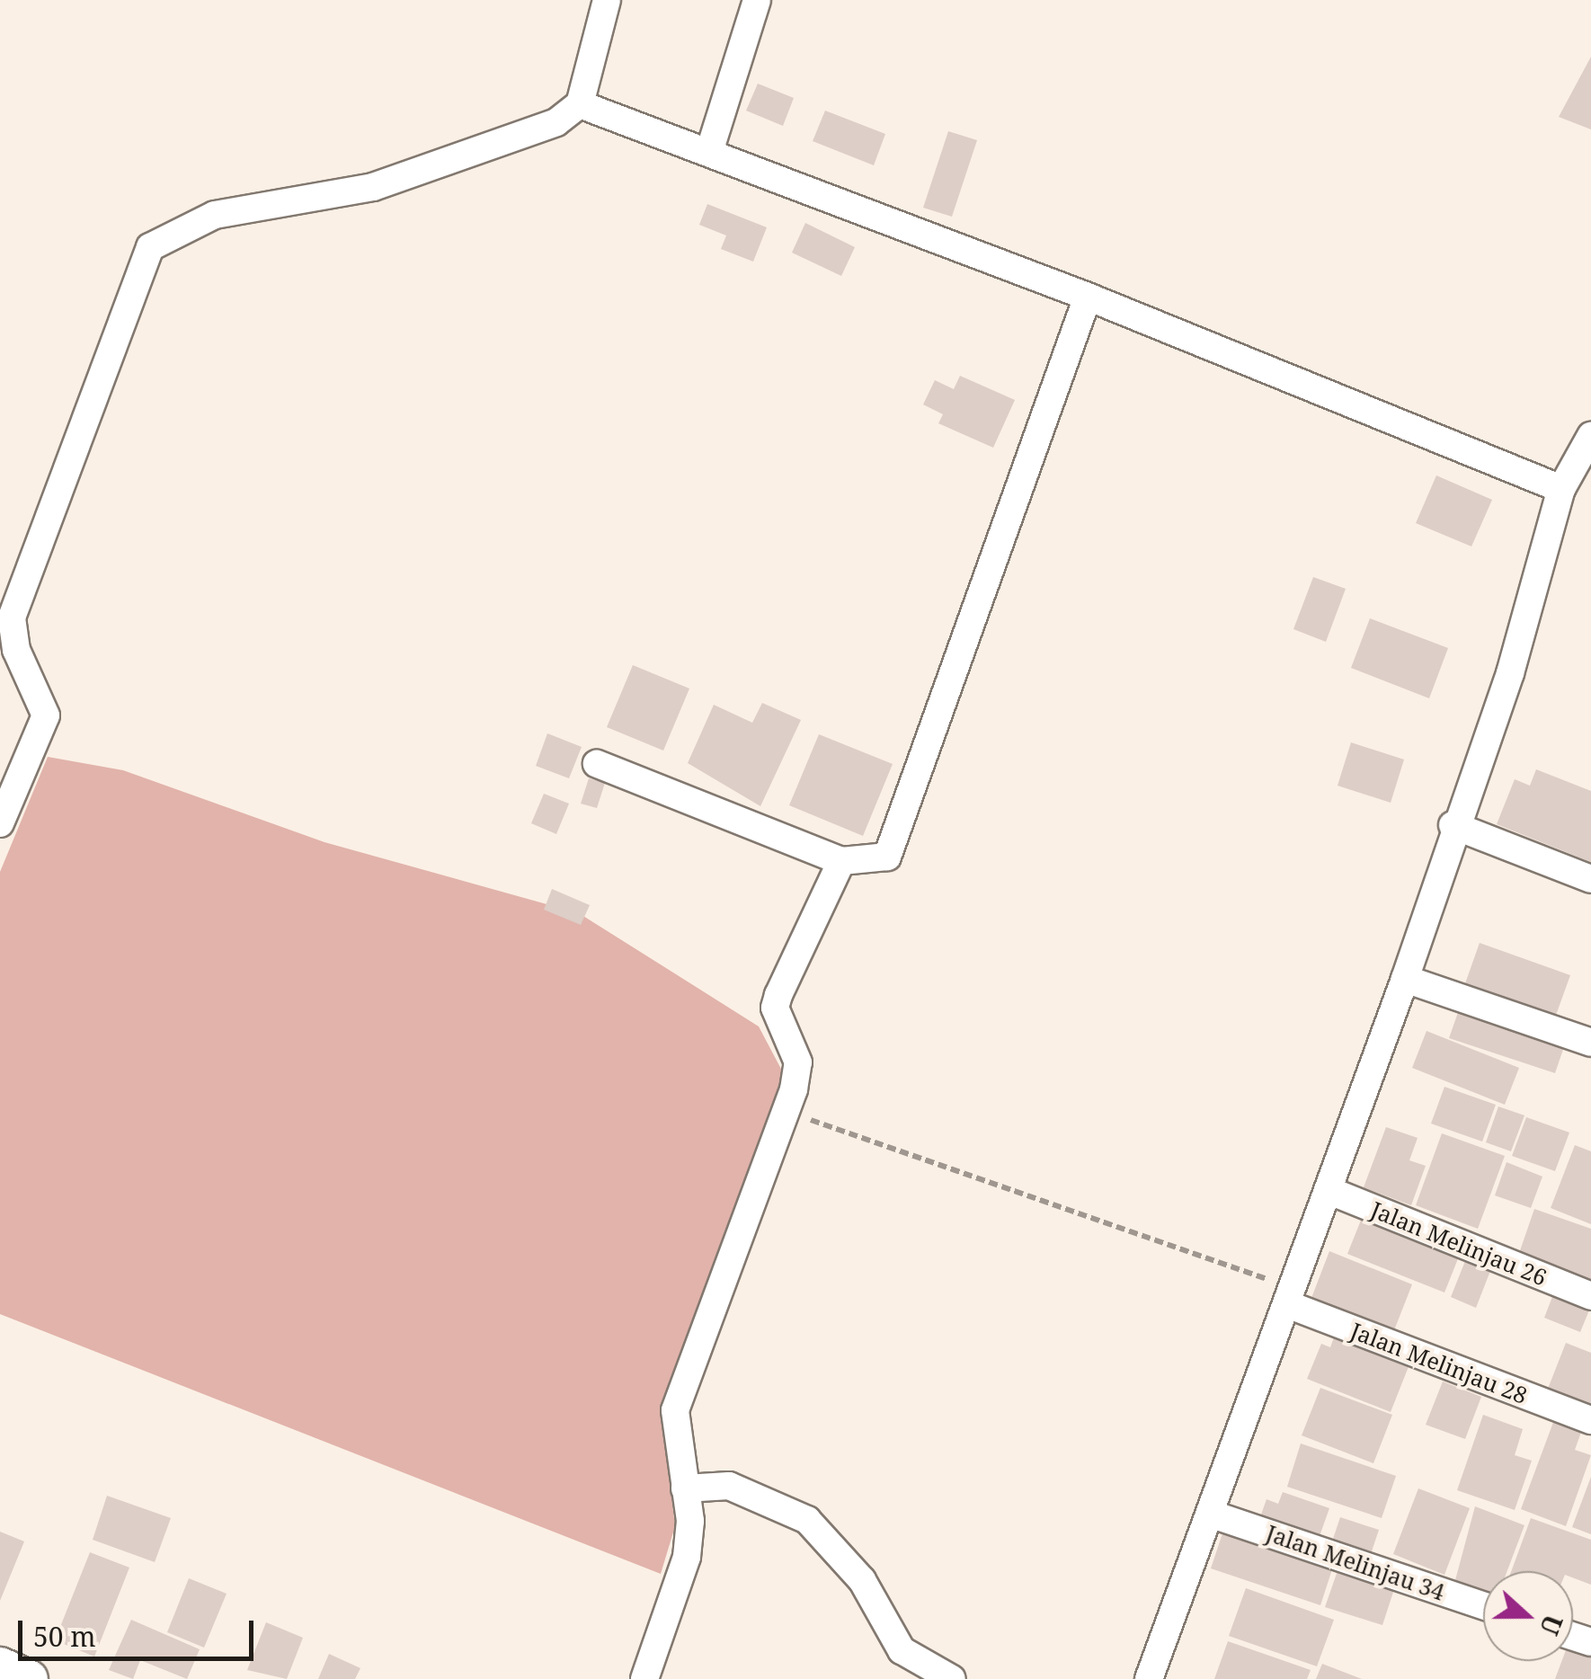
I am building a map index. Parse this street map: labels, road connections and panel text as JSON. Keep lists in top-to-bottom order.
{
  "streets": {
    "street": ["Jalan Melinjau 26", "Jalan Melinjau 28", "Jalan Melinjau 34"]
  },
  "scale_bar": "50 m",
  "north": "right"
}
